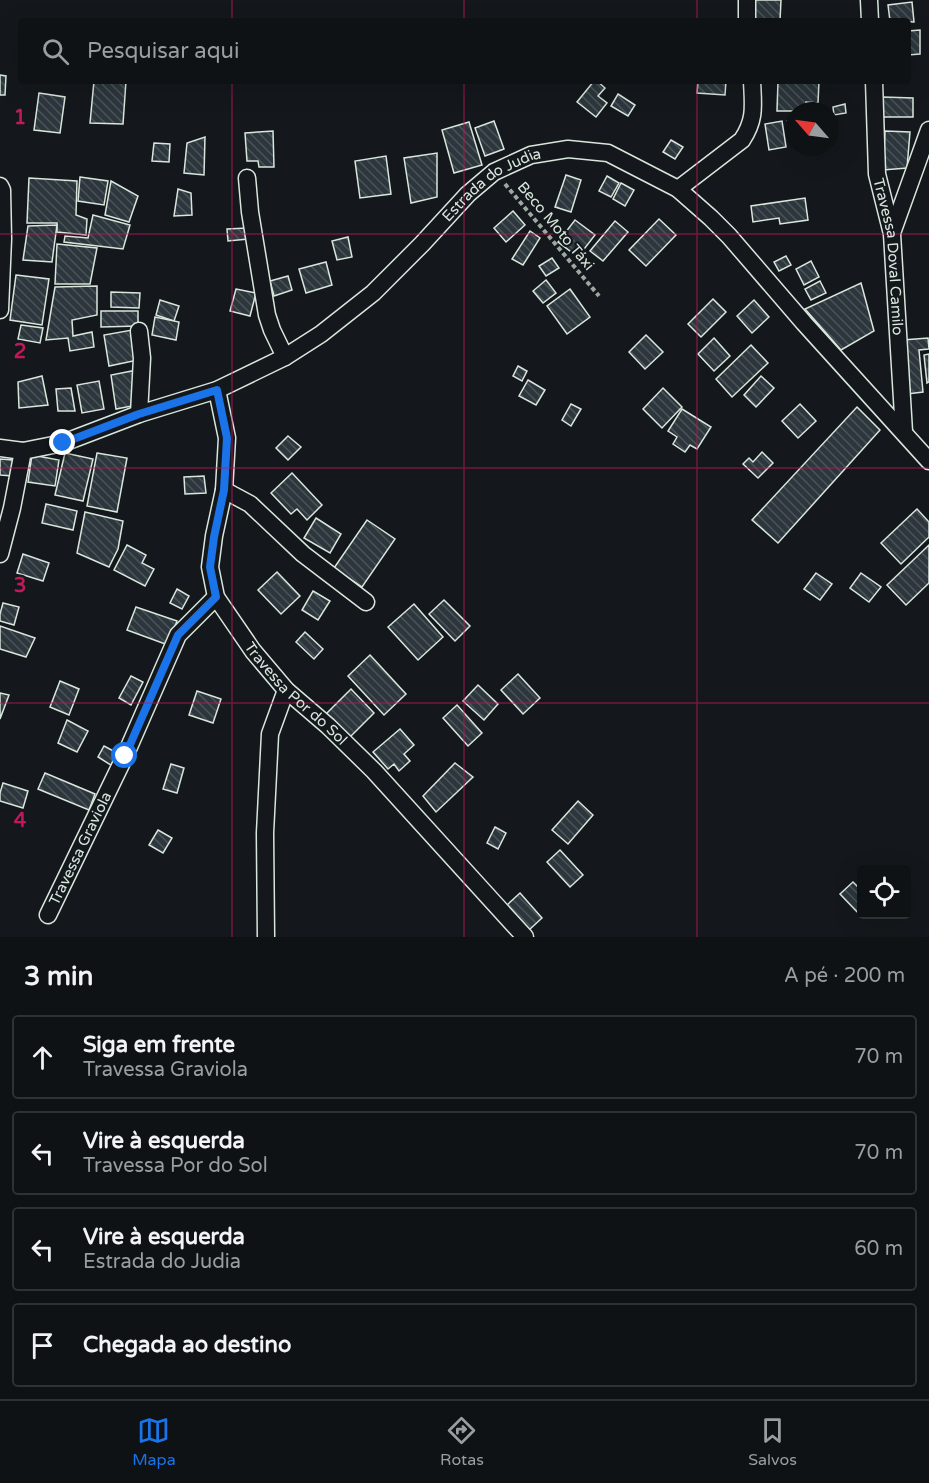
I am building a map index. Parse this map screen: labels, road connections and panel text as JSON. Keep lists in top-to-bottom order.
{
  "streets": {
    "street": [
      "Estrada do Judia",
      "Travessa Doval Camilo",
      "Travessa Por do Sol",
      "Travessa Graviola"
    ],
    "path": ["Beco Moto Táxi"]
  },
  "crossings": [
    ["Estrada do Judia", "Beco Moto Táxi"],
    ["Estrada do Judia", "Travessa Doval Camilo"],
    ["Estrada do Judia", "Travessa Por do Sol"],
    ["Travessa Por do Sol", "Travessa Graviola"]
  ],
  "north": "top left",
  "page": {
    "search": "Pesquisar aqui",
    "heading": ["3 min", "A pé · 200 m"],
    "list": [
      ["Siga em frente", "Travessa Graviola", "70 m"],
      ["Vire à esquerda", "Travessa Por do Sol", "70 m"],
      ["Vire à esquerda", "Estrada do Judia", "60 m"],
      "Chegada ao destino"
    ],
    "nav": ["Mapa", "Rotas", "Salvos"]
  },
  "grid": {
    "rows": [
      "1",
      "2",
      "3",
      "4"
    ]
  }
}
